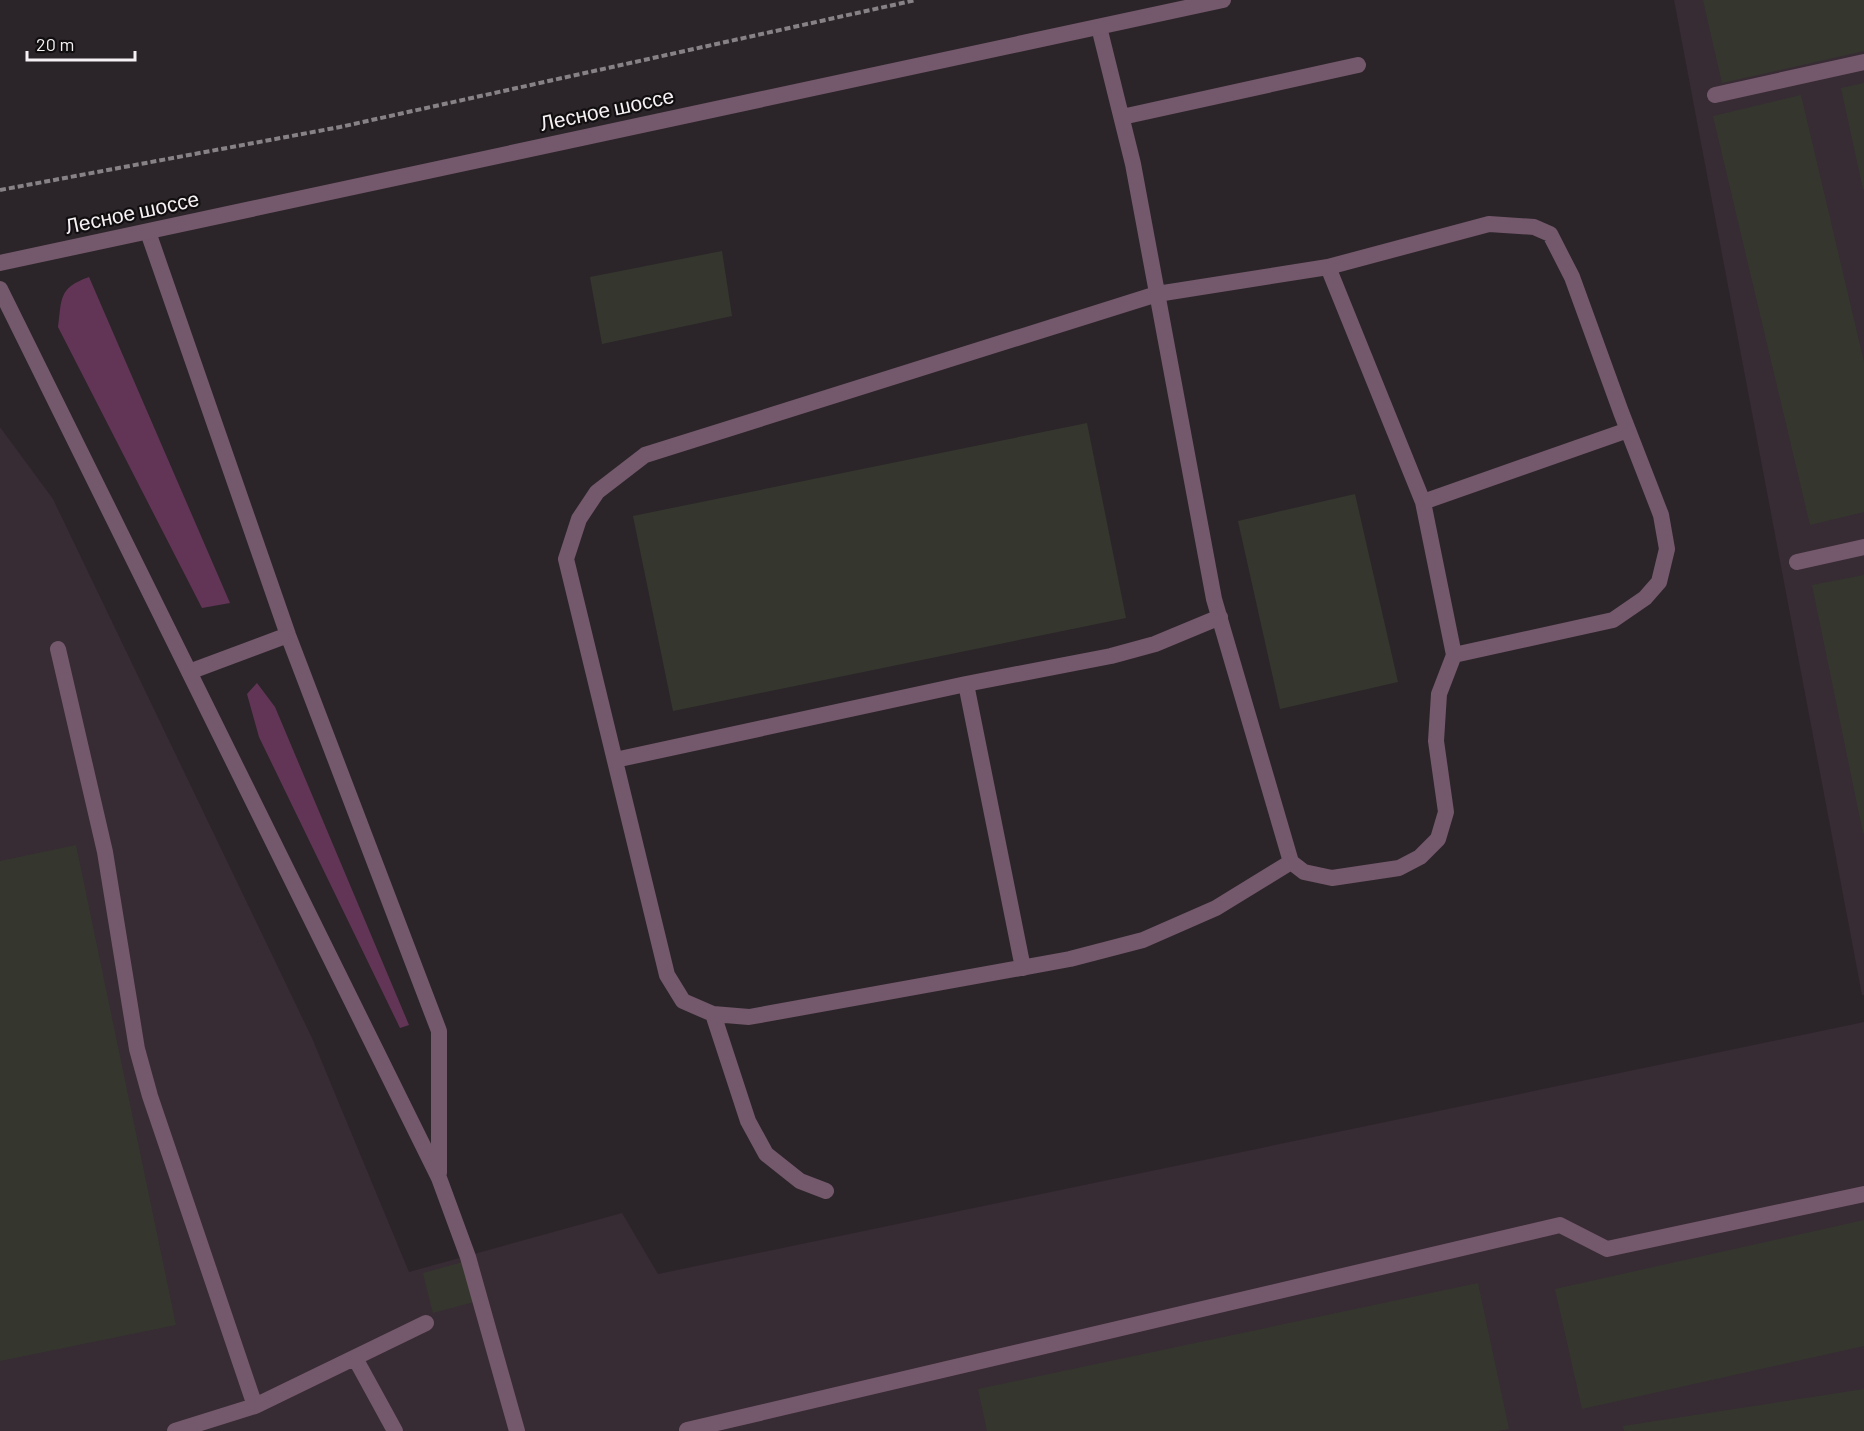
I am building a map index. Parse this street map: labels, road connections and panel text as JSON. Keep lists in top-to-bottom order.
{
  "streets": {
    "street": ["Лесное шоссе"]
  },
  "scale_bar": "20 m"
}
